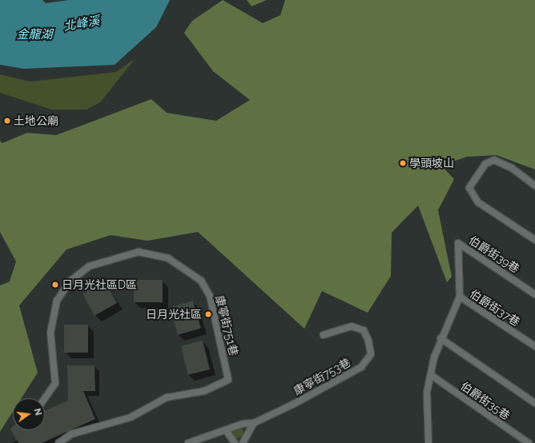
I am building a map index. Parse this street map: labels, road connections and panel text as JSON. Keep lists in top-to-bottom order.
{
  "streets": {
    "street": [
      "伯爵街39巷",
      "伯爵街37巷",
      "康寧街751巷",
      "康寧街753巷",
      "伯爵街35巷"
    ]
  },
  "crossings": [
    ["伯爵街39巷", "伯爵街37巷"]
  ],
  "water": ["北峰溪", "金龍湖"],
  "places": [
    "土地公廟",
    "學頭坡山",
    "日月光社區D區",
    "日月光社區"
  ],
  "north": "right"
}
